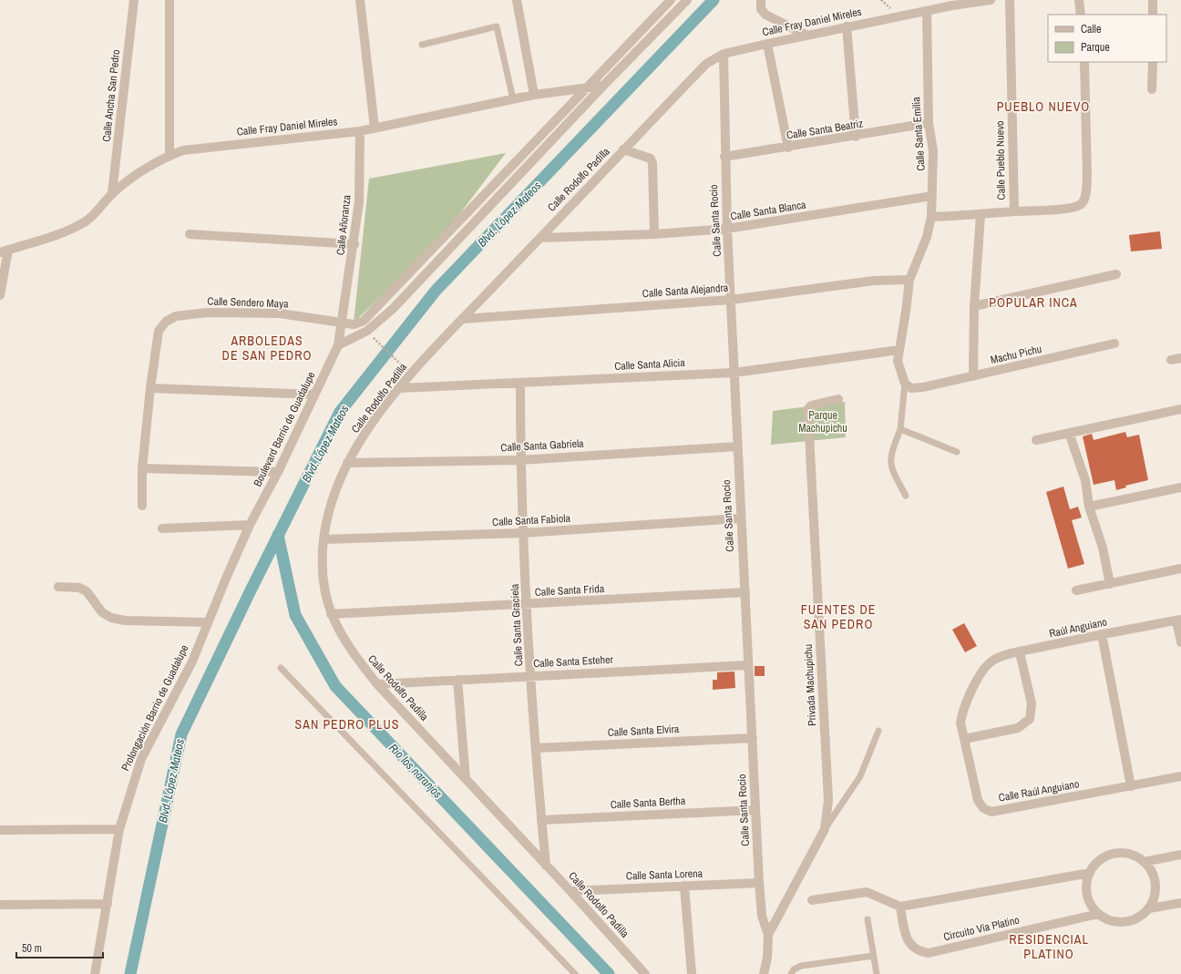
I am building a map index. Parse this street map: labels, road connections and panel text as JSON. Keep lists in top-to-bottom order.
{
  "streets": {
    "street": [
      "Calle Fray Daniel Mireles",
      "Calle Ancha San Pedro",
      "Calle Santa Beatriz",
      "Calle Santa Emilia",
      "Calle Pueblo Nuevo",
      "Calle Rodolfo Padilla",
      "Calle Santa Blanca",
      "Calle Santa Rocío",
      "Calle Añoranza",
      "Calle Santa Alejandra",
      "Calle Sendero Maya",
      "Machu Pichu",
      "Calle Santa Alicia",
      "Boulevard Barrio de Guadalupe",
      "Calle Santa Gabriela",
      "Calle Santa Fabiola",
      "Calle Santa Frida",
      "Calle Santa Graciela",
      "Raúl Anguiano",
      "Calle Santa Esteher",
      "Privada Machupichu",
      "Prolongación Barrio de Guadalupe",
      "Calle Santa Elvira",
      "Calle Raúl Anguiano",
      "Calle Santa Bertha",
      "Calle Santa Lorena",
      "Circuito Vía Platino"
    ]
  },
  "crossings": [
    ["Calle Fray Daniel Mireles", "Calle Ancha San Pedro"],
    ["Calle Fray Daniel Mireles", "Calle Santa Emilia"],
    ["Calle Fray Daniel Mireles", "Calle Rodolfo Padilla"],
    ["Calle Fray Daniel Mireles", "Calle Santa Rocío"],
    ["Calle Fray Daniel Mireles", "Calle Añoranza"],
    ["Calle Fray Daniel Mireles", "Calle Sendero Maya"],
    ["Calle Santa Beatriz", "Calle Santa Emilia"],
    ["Calle Santa Beatriz", "Calle Santa Rocío"],
    ["Calle Santa Emilia", "Calle Santa Blanca"],
    ["Calle Santa Emilia", "Calle Santa Alejandra"],
    ["Calle Santa Emilia", "Machu Pichu"],
    ["Calle Santa Emilia", "Calle Santa Alicia"],
    ["Calle Rodolfo Padilla", "Calle Santa Blanca"],
    ["Calle Rodolfo Padilla", "Calle Santa Rocío"],
    ["Calle Rodolfo Padilla", "Calle Santa Alejandra"],
    ["Calle Rodolfo Padilla", "Calle Santa Alicia"],
    ["Calle Rodolfo Padilla", "Calle Santa Gabriela"],
    ["Calle Rodolfo Padilla", "Calle Santa Fabiola"],
    ["Calle Rodolfo Padilla", "Calle Santa Frida"],
    ["Calle Rodolfo Padilla", "Calle Santa Graciela"],
    ["Calle Rodolfo Padilla", "Calle Santa Esteher"],
    ["Calle Rodolfo Padilla", "Calle Santa Lorena"],
    ["Calle Santa Blanca", "Calle Santa Rocío"],
    ["Calle Santa Rocío", "Calle Santa Alejandra"],
    ["Calle Santa Rocío", "Calle Santa Alicia"],
    ["Calle Santa Rocío", "Calle Santa Gabriela"],
    ["Calle Santa Rocío", "Calle Santa Fabiola"],
    ["Calle Santa Rocío", "Calle Santa Frida"],
    ["Calle Santa Rocío", "Calle Santa Esteher"],
    ["Calle Santa Rocío", "Privada Machupichu"],
    ["Calle Santa Rocío", "Calle Santa Elvira"],
    ["Calle Santa Rocío", "Calle Santa Bertha"],
    ["Calle Santa Rocío", "Calle Santa Lorena"],
    ["Calle Añoranza", "Calle Sendero Maya"],
    ["Calle Añoranza", "Boulevard Barrio de Guadalupe"],
    ["Calle Sendero Maya", "Boulevard Barrio de Guadalupe"],
    ["Calle Santa Alicia", "Calle Santa Graciela"],
    ["Boulevard Barrio de Guadalupe", "Prolongación Barrio de Guadalupe"],
    ["Calle Santa Gabriela", "Calle Santa Graciela"],
    ["Calle Santa Fabiola", "Calle Santa Graciela"],
    ["Calle Santa Frida", "Calle Santa Graciela"],
    ["Calle Santa Graciela", "Calle Santa Esteher"],
    ["Calle Santa Graciela", "Calle Santa Elvira"],
    ["Calle Santa Graciela", "Calle Santa Bertha"],
    ["Raúl Anguiano", "Calle Raúl Anguiano"]
  ],
  "districts": [
    "PUEBLO NUEVO",
    "POPULAR INCA",
    "ARBOLEDAS DE SAN PEDRO",
    "FUENTES DE SAN PEDRO",
    "SAN PEDRO PLUS",
    "RESIDENCIAL PLATINO"
  ],
  "water": ["Blvd. López Mateos", "Rio los naranjos"],
  "parks": ["Parque Machupichu"],
  "legend": ["Calle", "Parque"],
  "scale_bar": "50 m"
}
